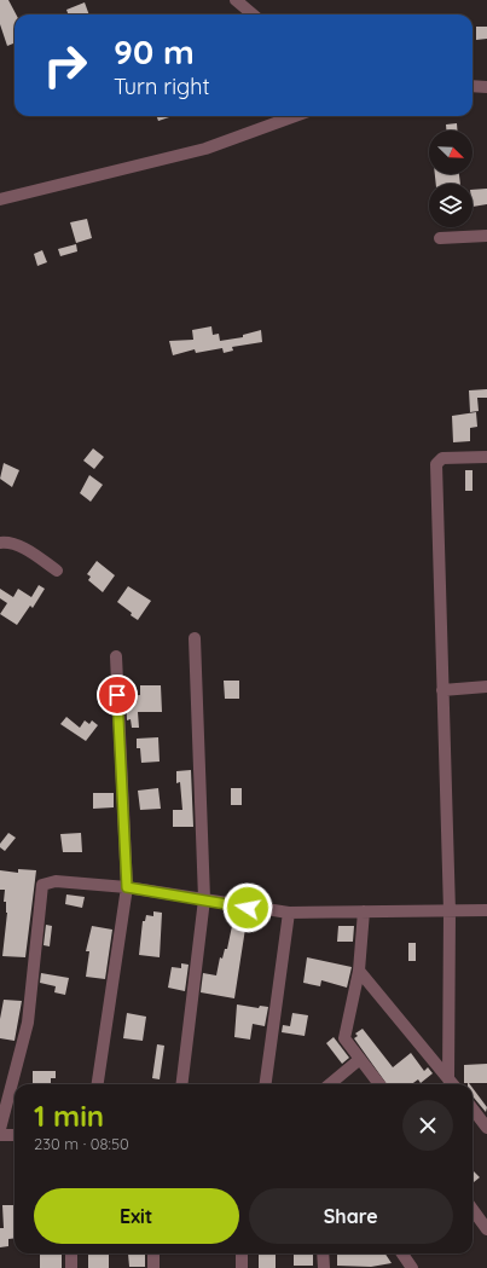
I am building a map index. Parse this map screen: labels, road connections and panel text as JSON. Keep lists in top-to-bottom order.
{
  "north": "bottom right",
  "page": {
    "turn": ["90 m", "Turn right"],
    "heading": ["1 min", "230 m · 08:50"],
    "buttons": ["Exit", "Share"]
  }
}
